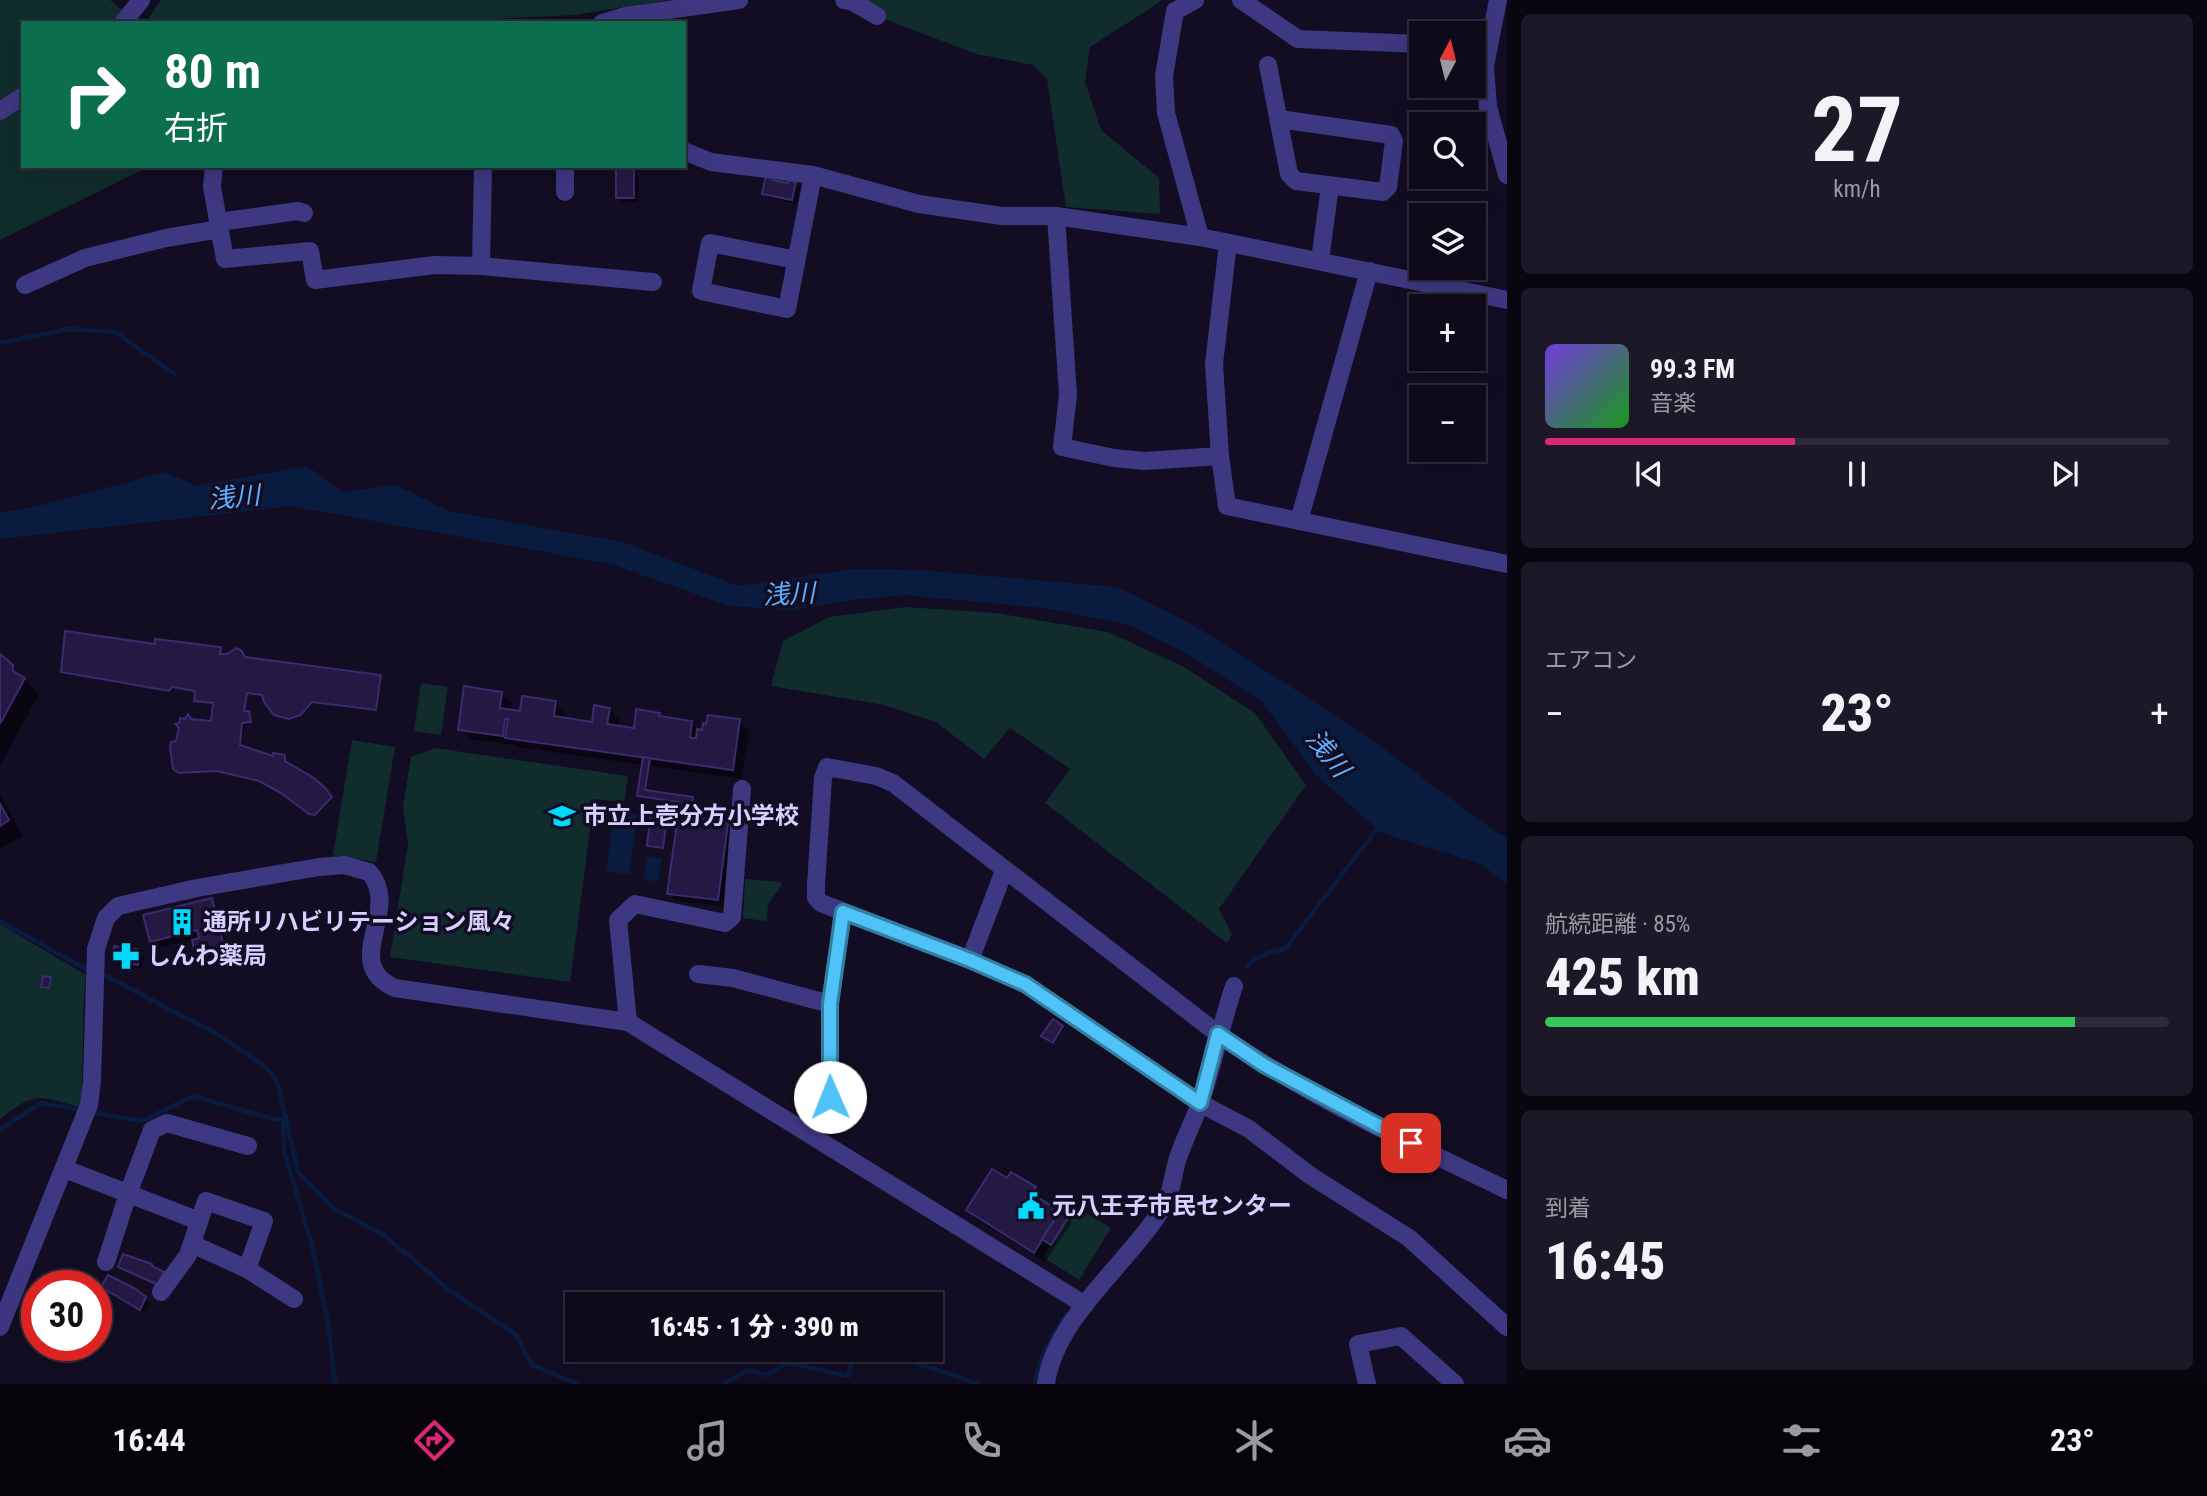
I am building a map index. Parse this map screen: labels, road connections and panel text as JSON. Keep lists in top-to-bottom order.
{
  "water": ["浅川"],
  "places": {
    "school or university": ["市立上壱分方小学校"],
    "building": ["通所リハビリテーション風々"],
    "pharmacy": ["しんわ薬局"],
    "public building": ["元八王子市民センター"]
  },
  "north": "top",
  "page": {
    "tile": [
      ["27", "km/h"],
      "エアコン",
      ["航続距離 · 85%", "425 km"],
      ["到着", "16:45"]
    ],
    "map_buttons": ["+", "−"],
    "turn": ["80 m", "右折"],
    "song": ["99.3 FM", "音楽"],
    "heat": ["−", "23°", "+"],
    "limit": "30",
    "trip": "16:45 · 1 分 · 390 m",
    "tabs": ["16:44", "23°"]
  }
}
